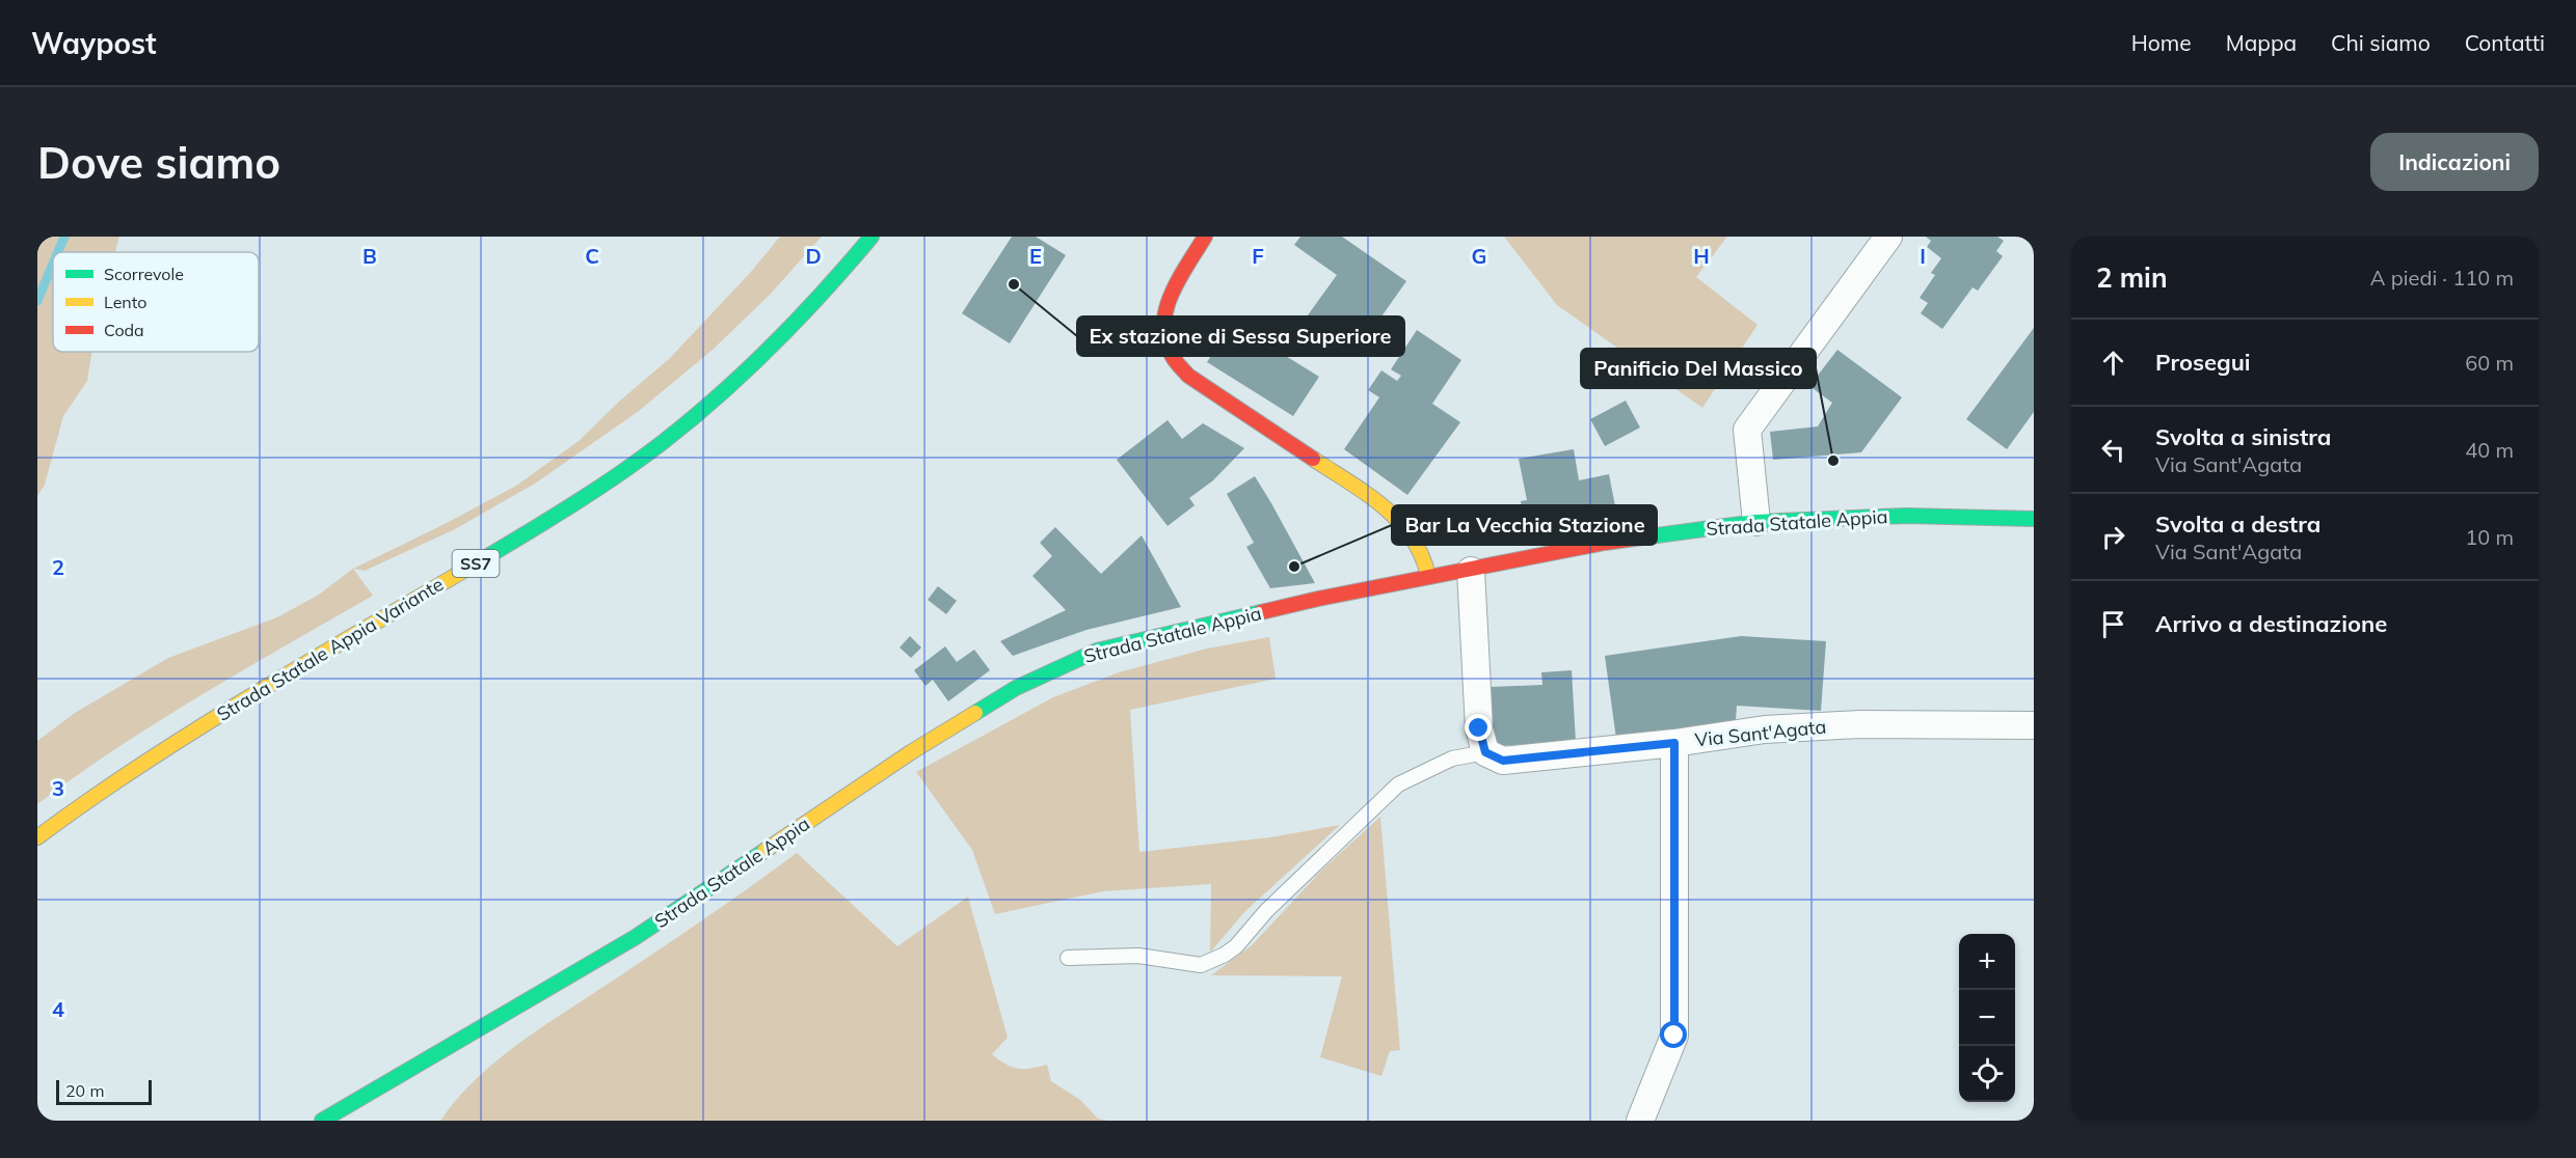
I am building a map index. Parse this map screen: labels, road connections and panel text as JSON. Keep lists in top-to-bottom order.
{
  "streets": {
    "street": [
      "Strada Statale Appia",
      "SS7",
      "Strada Statale Appia Variante",
      "Via Sant'Agata"
    ]
  },
  "places": ["Ex stazione di Sessa Superiore", "Panificio Del Massico", "Bar La Vecchia Stazione"],
  "legend": ["Scorrevole", "Lento", "Coda"],
  "scale_bar": "20 m",
  "page": {
    "header": "Waypost",
    "nav": [
      "Home",
      "Mappa",
      "Chi siamo",
      "Contatti"
    ],
    "buttons": "Indicazioni",
    "title": "Dove siamo",
    "heading": ["2 min", "A piedi · 110 m"],
    "list": [
      ["Prosegui", "60 m"],
      ["Svolta a sinistra", "Via Sant'Agata", "40 m"],
      ["Svolta a destra", "Via Sant'Agata", "10 m"],
      "Arrivo a destinazione"
    ],
    "map_buttons": ["+", "−"],
    "scale": "20 m"
  },
  "grid": {
    "columns": [
      "B",
      "C",
      "D",
      "E",
      "F",
      "G",
      "H",
      "I"
    ],
    "rows": ["2", "3", "4"]
  }
}
